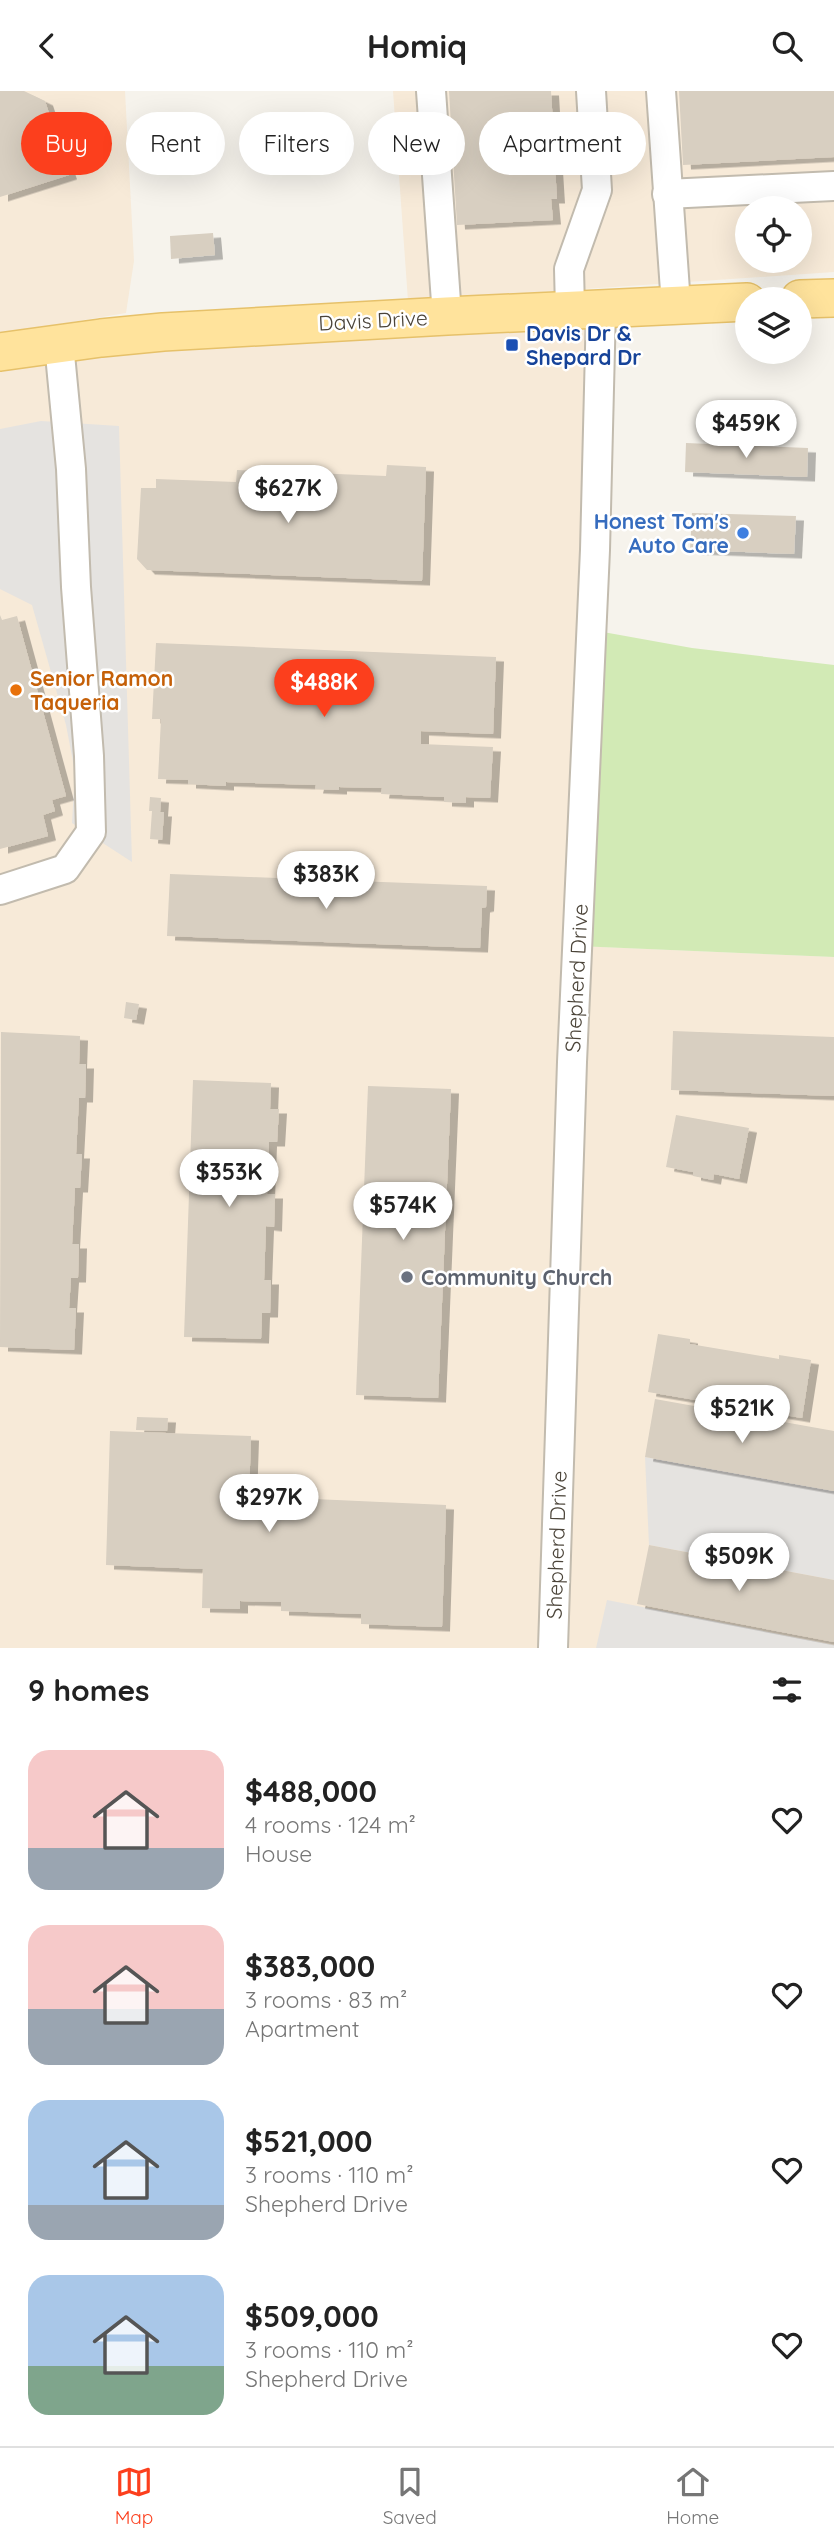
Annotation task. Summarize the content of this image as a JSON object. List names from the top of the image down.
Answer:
{
  "streets": {
    "main road": ["Davis Drive"],
    "street": ["Shepherd Drive"]
  },
  "crossings": [
    ["Davis Drive", "Shepherd Drive"]
  ],
  "places": {
    "transit": ["Davis Dr & Shepard Dr"],
    "other": ["Honest Tom's Auto Care", "Senior Ramon Taqueria", "Community Church"]
  },
  "page": {
    "header": "Homiq",
    "chip": [
      "Buy",
      "Rent",
      "Filters",
      "New",
      "Apartment"
    ],
    "price": [
      "$459K",
      "$627K",
      "$488K",
      "$383K",
      "$353K",
      "$574K",
      "$521K",
      "$297K",
      "$509K"
    ],
    "heading": "9 homes",
    "list": [
      {
        "name": "$488,000",
        "note": "4 rooms · 124 m² · House"
      },
      {
        "name": "$383,000",
        "note": "3 rooms · 83 m² · Apartment"
      },
      {
        "name": "$521,000",
        "note": "3 rooms · 110 m² · Shepherd Drive"
      },
      {
        "name": "$509,000",
        "note": "3 rooms · 110 m² · Shepherd Drive"
      }
    ],
    "tabs": ["Map", "Saved", "Home"]
  }
}
